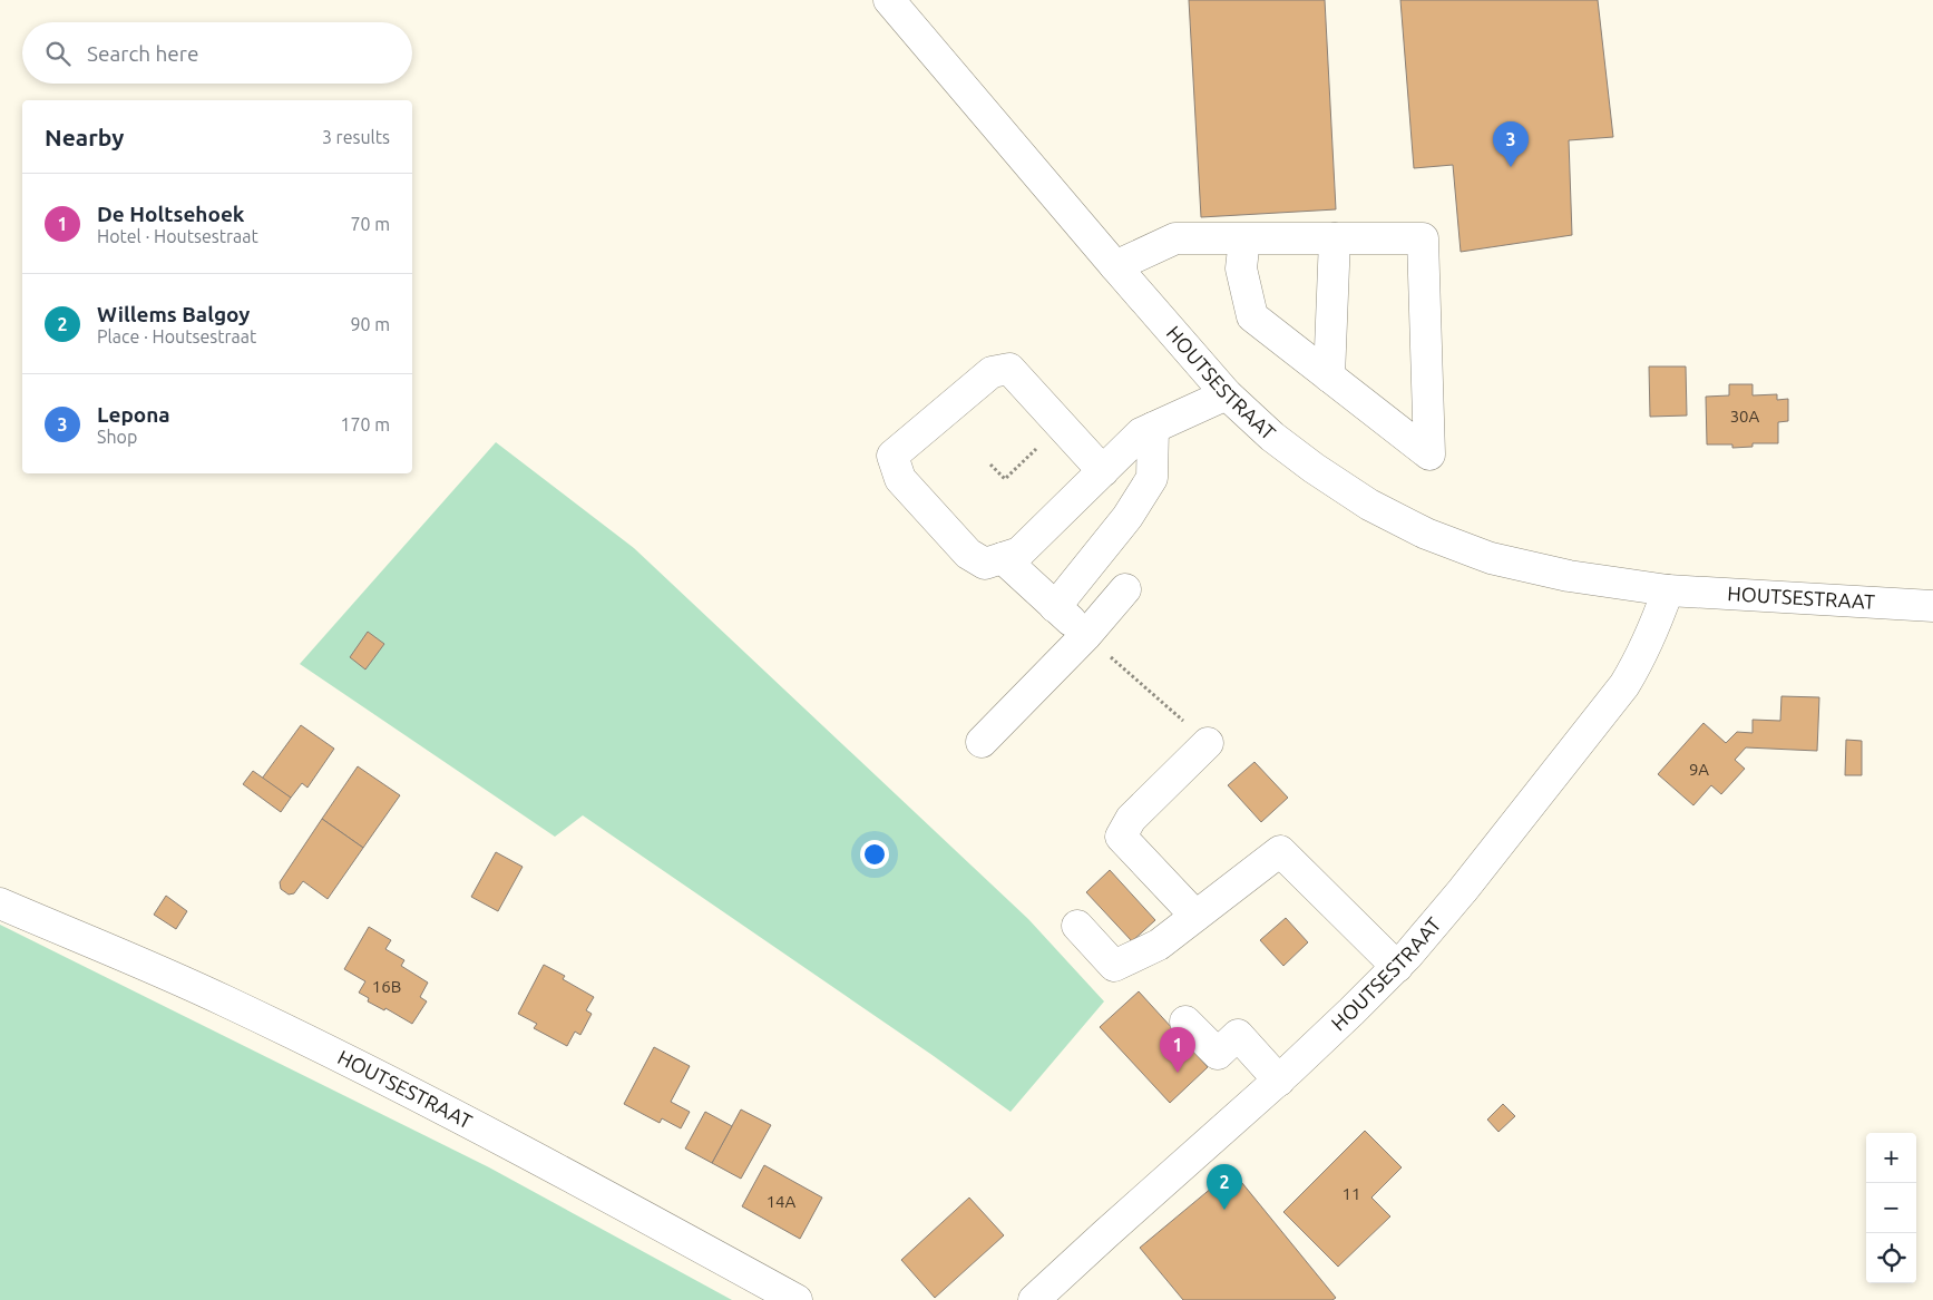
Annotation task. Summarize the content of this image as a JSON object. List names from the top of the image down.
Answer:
{
  "streets": {
    "street": ["HOUTSESTRAAT"]
  },
  "house_numbers": [
    "30A",
    "9A",
    "16B",
    "11",
    "14A"
  ],
  "page": {
    "search": "Search here",
    "heading": ["Nearby", "3 results"],
    "pins": ["3", "1", "2"],
    "list": [
      {
        "mark": "1",
        "name": "De Holtsehoek",
        "note": "Hotel · Houtsestraat",
        "value": "70 m"
      },
      {
        "mark": "2",
        "name": "Willems Balgoy",
        "note": "Place · Houtsestraat",
        "value": "90 m"
      },
      {
        "mark": "3",
        "name": "Lepona",
        "note": "Shop",
        "value": "170 m"
      }
    ],
    "map_buttons": ["+", "−"]
  }
}
